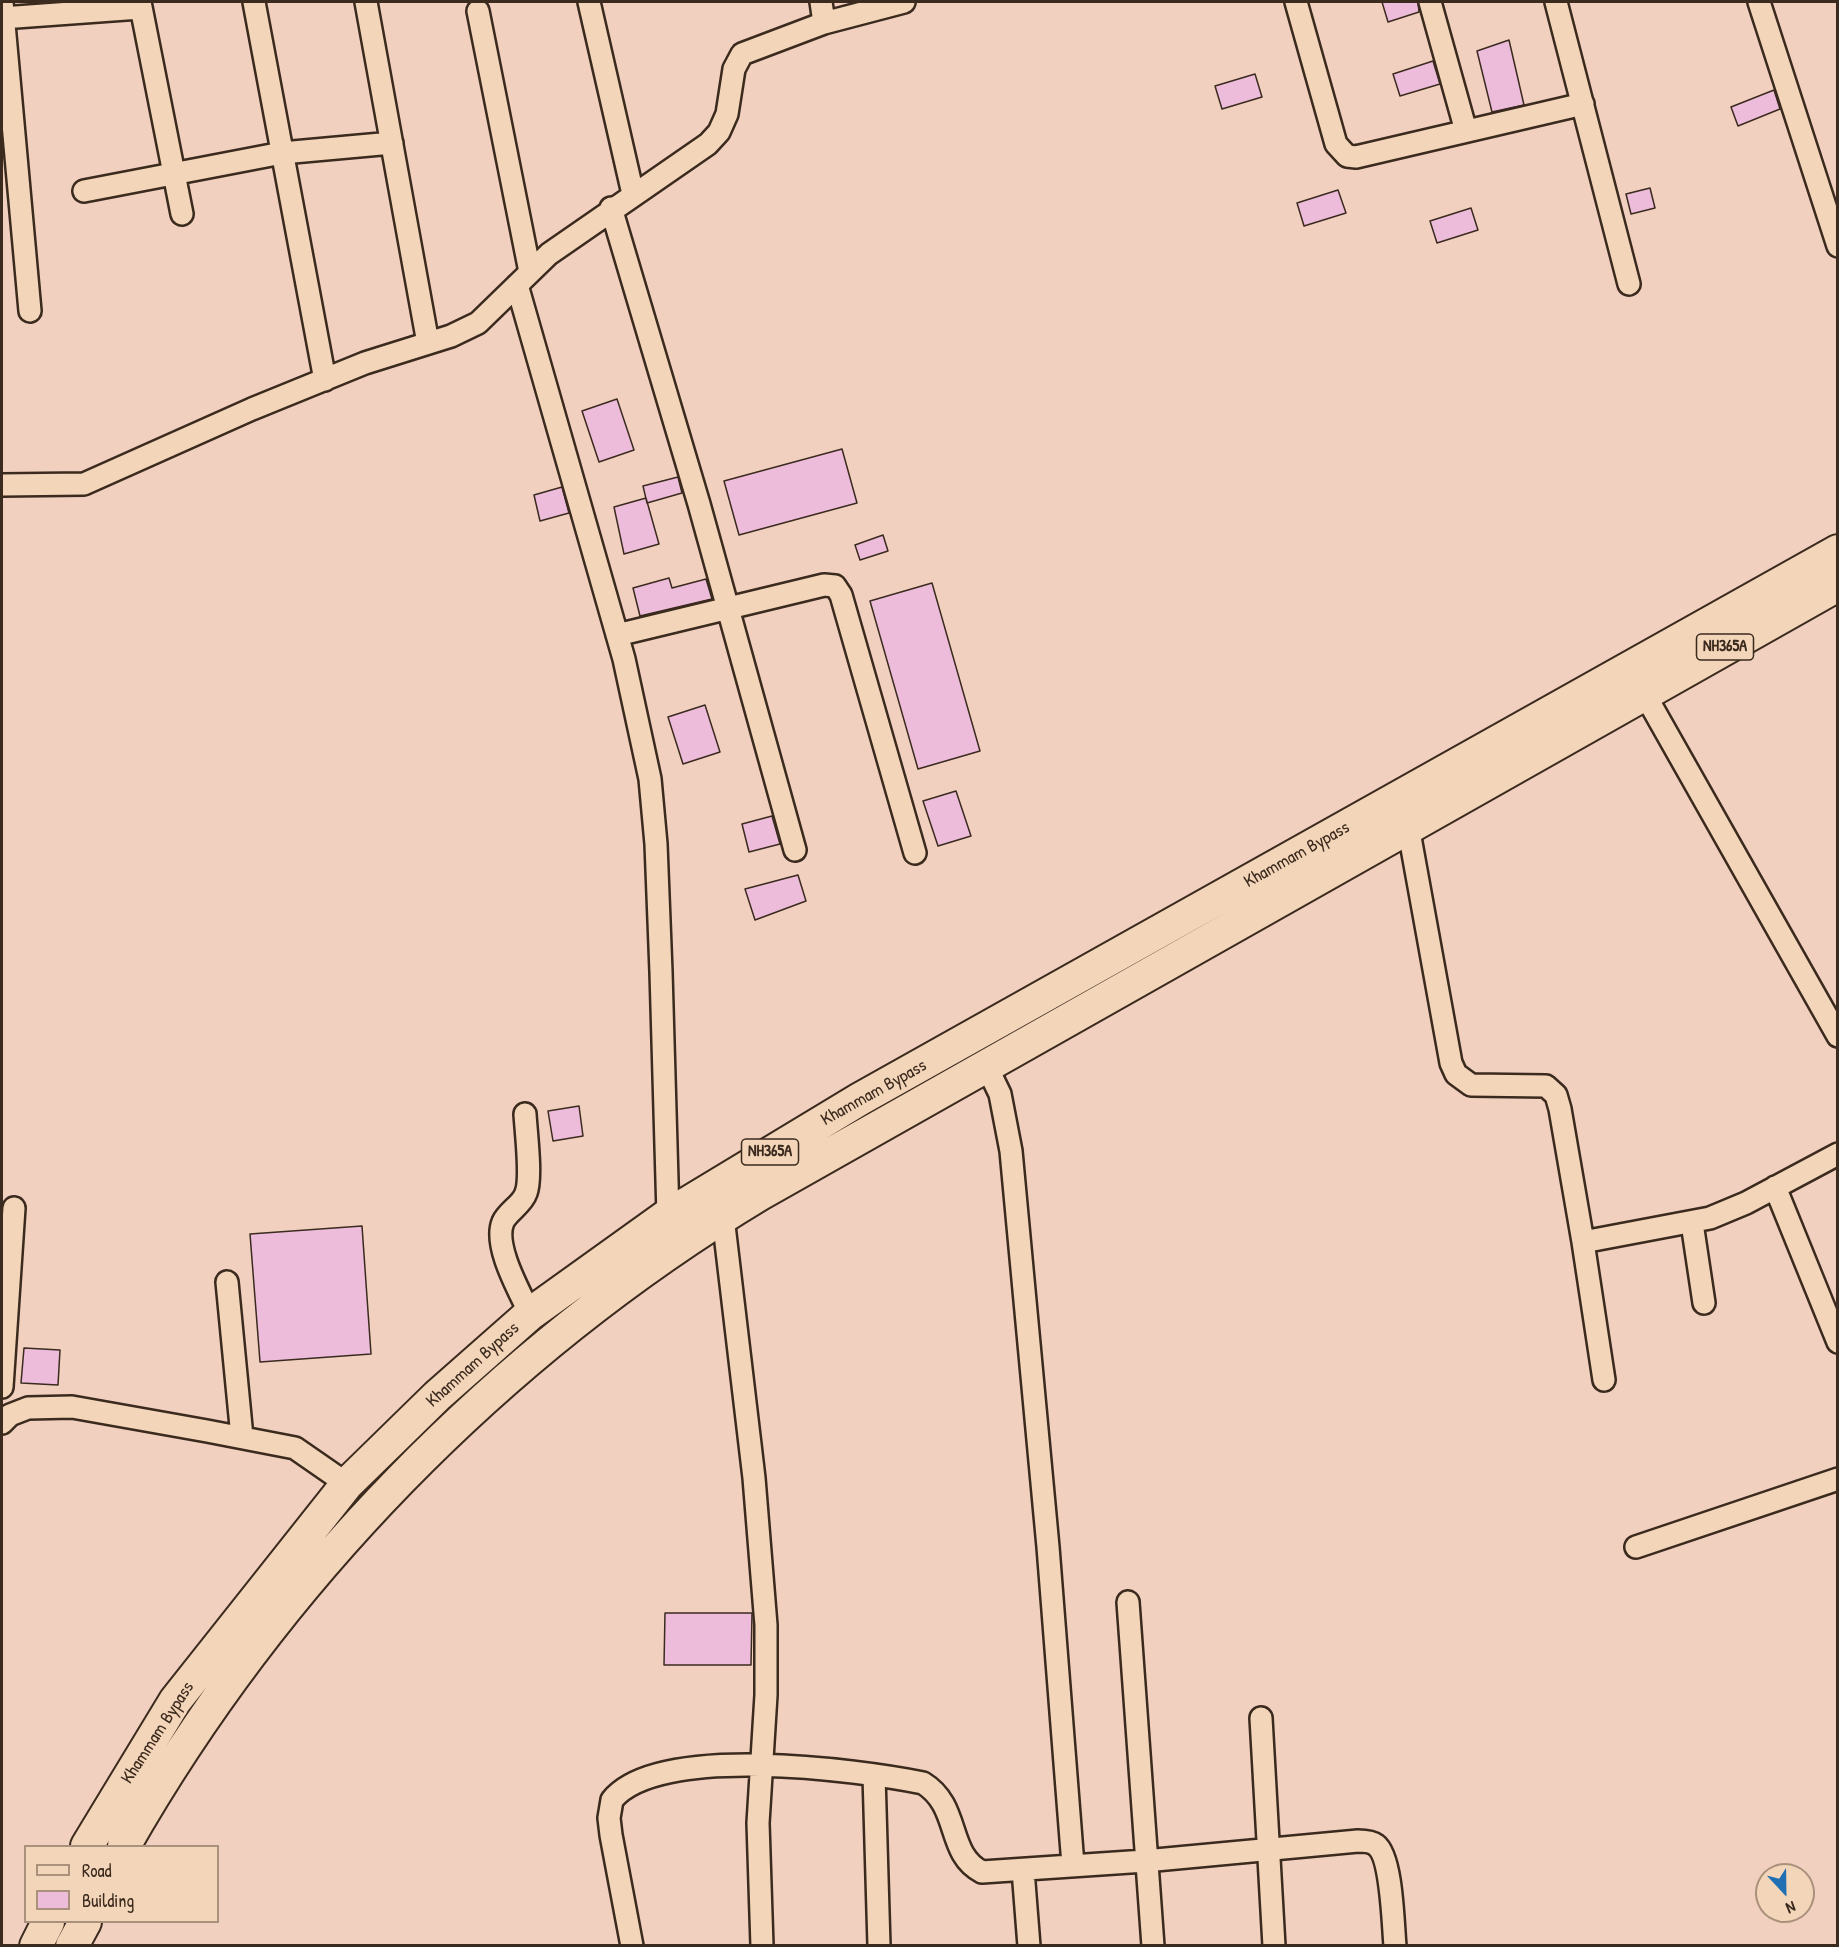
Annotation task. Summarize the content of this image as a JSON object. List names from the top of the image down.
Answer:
{
  "streets": {
    "highway": ["NH365A", "Khammam Bypass"]
  },
  "legend": ["Road", "Building"],
  "north": "bottom"
}
